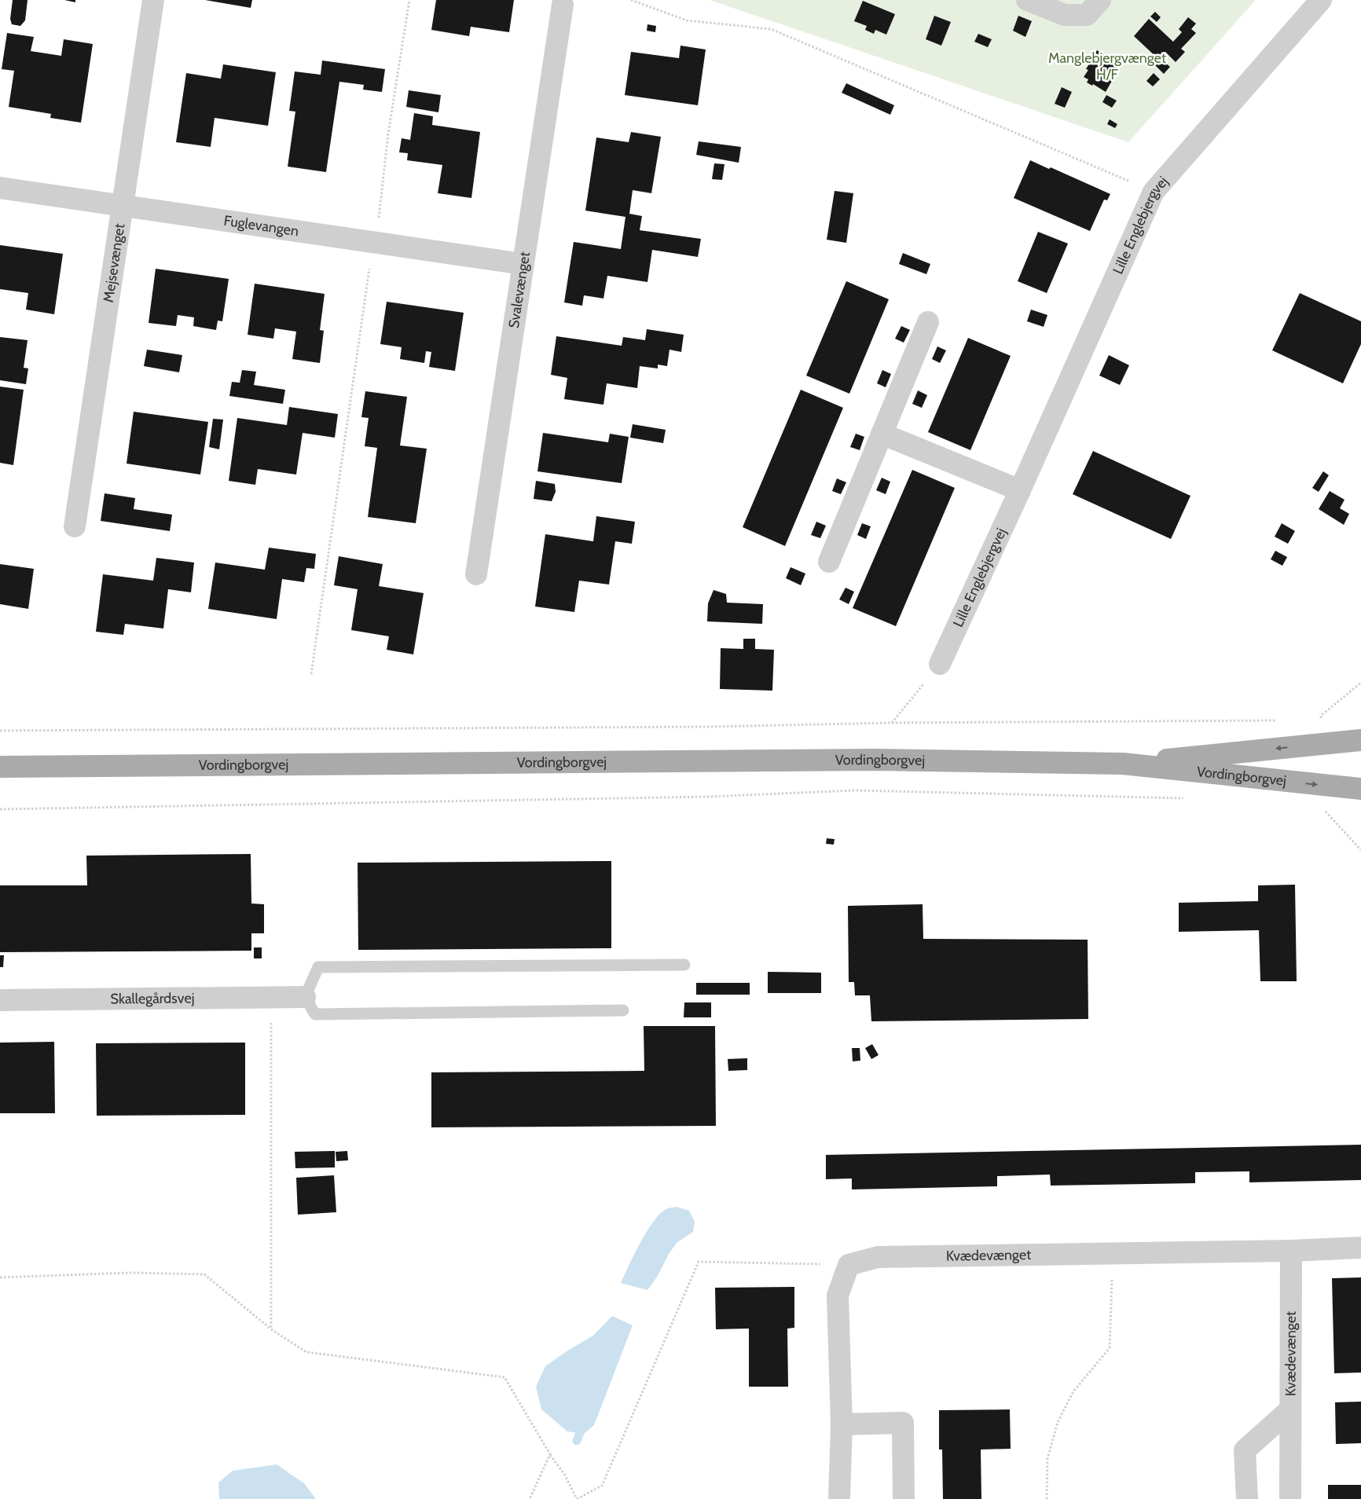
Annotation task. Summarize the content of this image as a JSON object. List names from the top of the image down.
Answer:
{
  "streets": {
    "main road": ["Vordingborgvej"],
    "street": [
      "Fuglevangen",
      "Lille Englebjergvej",
      "Mejsevænget",
      "Svalevænget",
      "Skallegårdsvej",
      "Kvædevænget"
    ]
  },
  "crossings": [
    ["Fuglevangen", "Mejsevænget"],
    ["Fuglevangen", "Svalevænget"]
  ],
  "parks": ["Manglebjergvænget H/F"]
}
